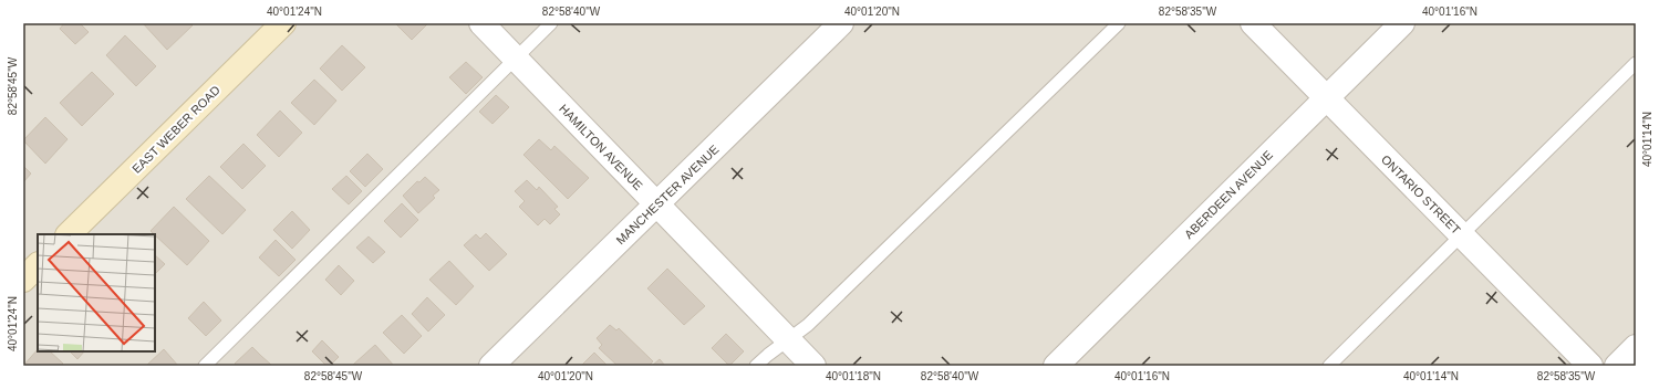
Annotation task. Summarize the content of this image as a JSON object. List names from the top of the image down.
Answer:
{
  "streets": {
    "street": [
      "EAST WEBER ROAD",
      "HAMILTON AVENUE",
      "MANCHESTER AVENUE",
      "ABERDEEN AVENUE",
      "ONTARIO STREET"
    ]
  },
  "crossings": [
    ["HAMILTON AVENUE", "MANCHESTER AVENUE"],
    ["ABERDEEN AVENUE", "ONTARIO STREET"]
  ],
  "coordinates": [
    "40°01'24\"N",
    "82°58'40\"W",
    "40°01'20\"N",
    "82°58'35\"W",
    "40°01'16\"N",
    "82°58'45\"W",
    "40°01'14\"N",
    "40°01'18\"N"
  ]
}
